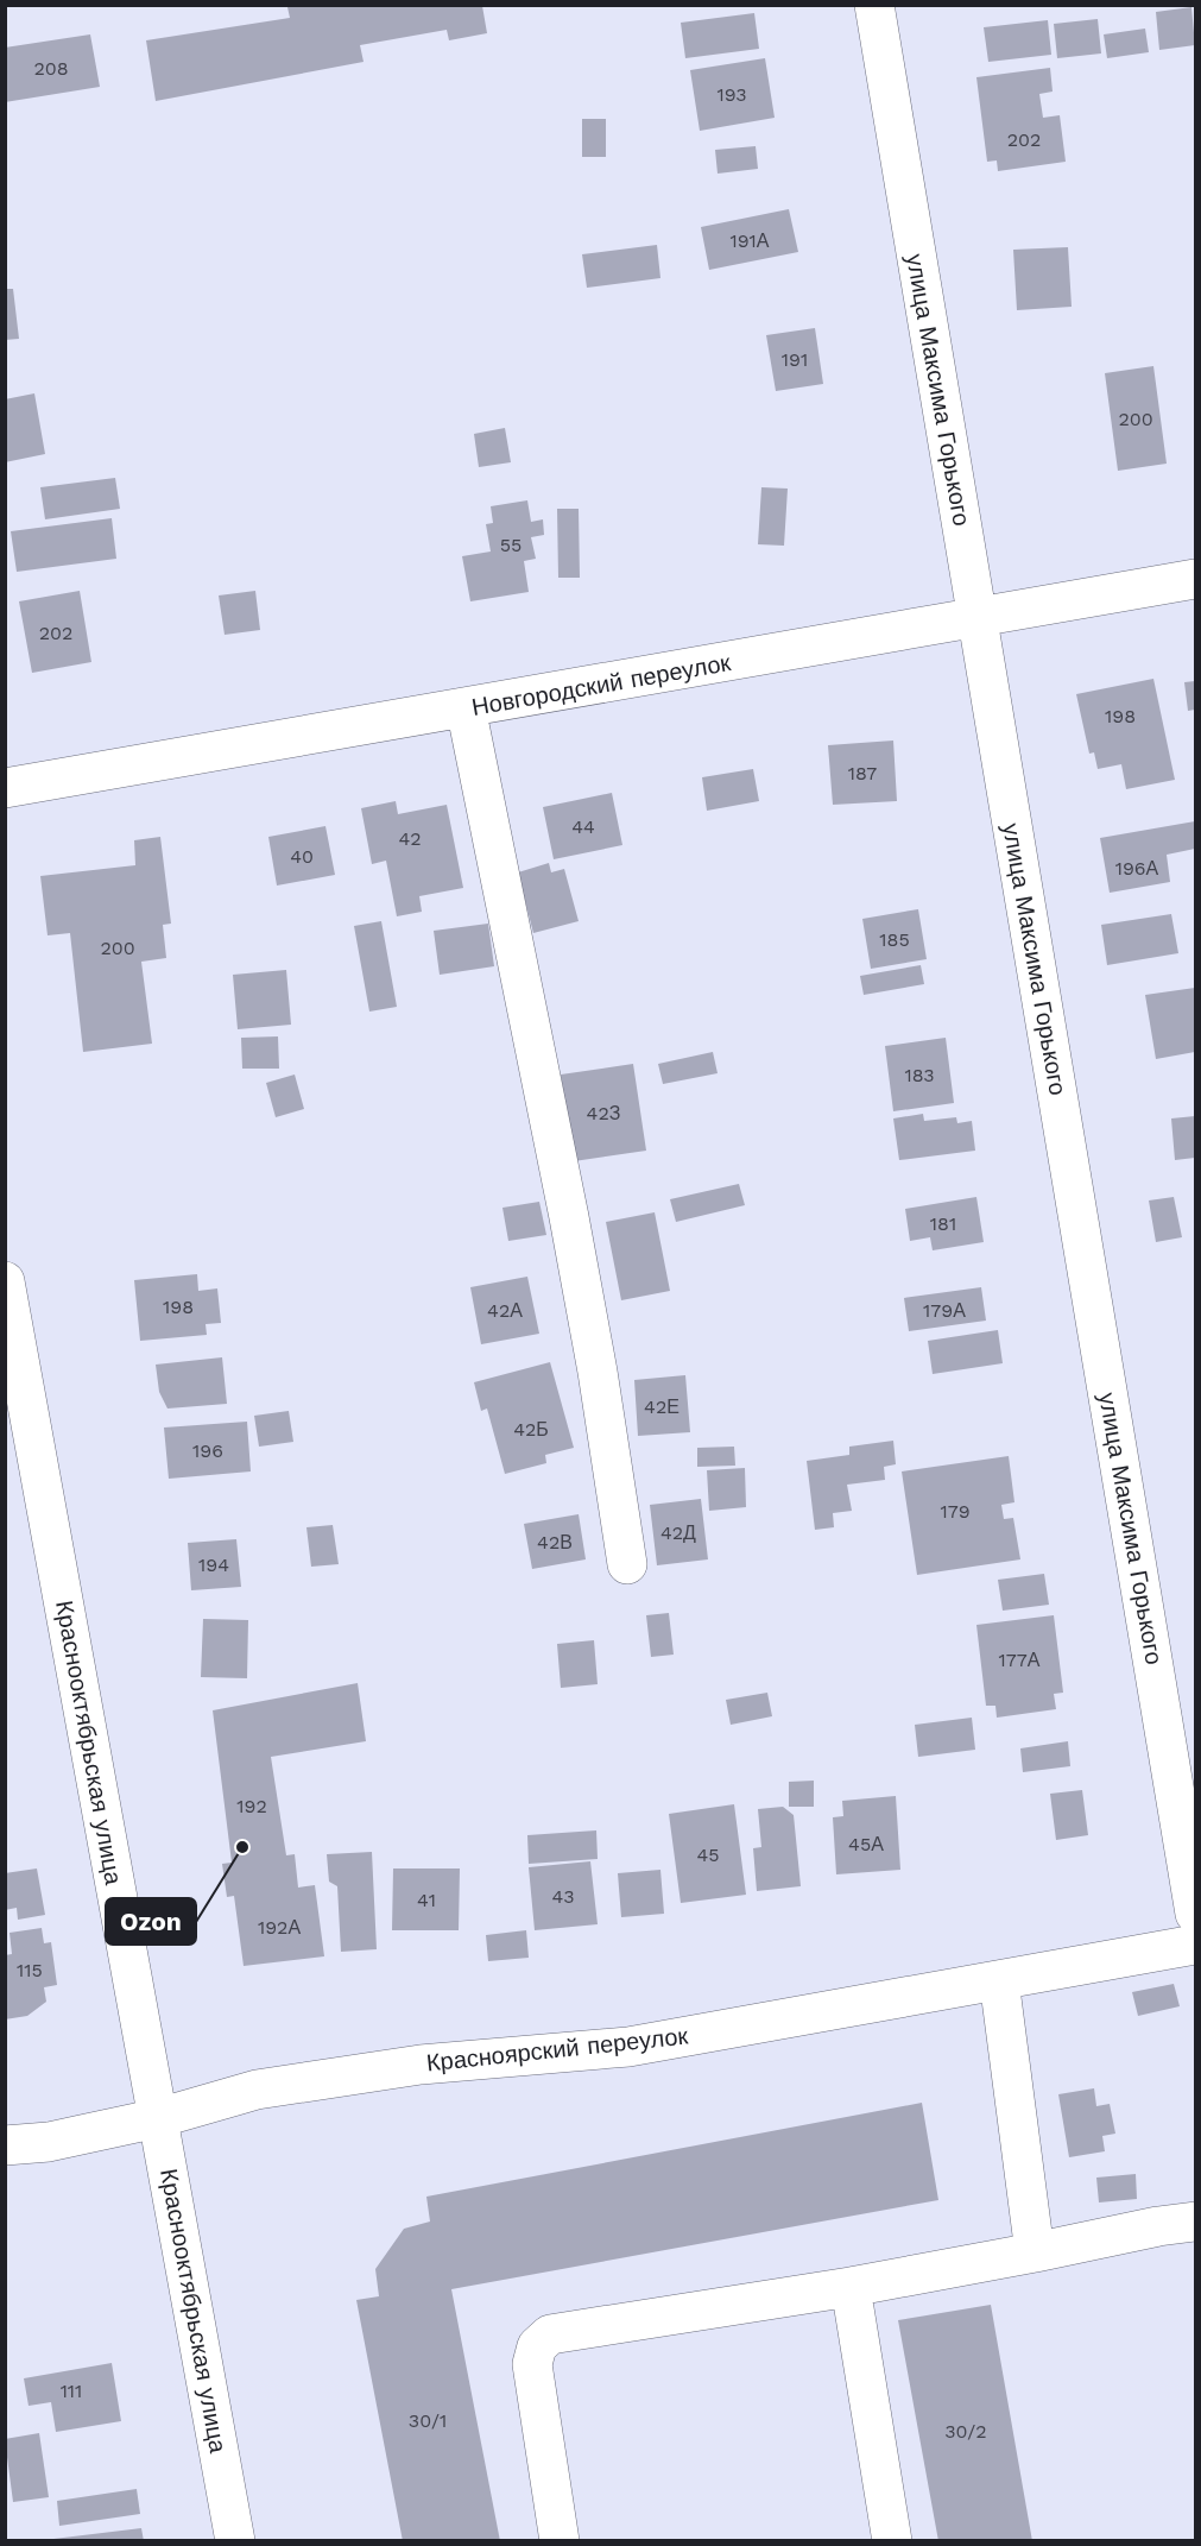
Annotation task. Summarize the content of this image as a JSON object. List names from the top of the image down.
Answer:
{
  "streets": {
    "street": [
      "улица Максима Горького",
      "Новгородский переулок",
      "Краснооктябрьская улица",
      "Красноярский переулок"
    ]
  },
  "crossings": [
    ["улица Максима Горького", "Новгородский переулок"],
    ["Краснооктябрьская улица", "Красноярский переулок"]
  ],
  "places": ["Ozon"],
  "house_numbers": [
    "208",
    "193",
    "202",
    "191А",
    "191",
    "200",
    "55",
    "202",
    "198",
    "187",
    "44",
    "42",
    "40",
    "196А",
    "185",
    "200",
    "183",
    "42З",
    "181",
    "198",
    "42А",
    "179А",
    "42Е",
    "42Б",
    "196",
    "179",
    "42Д",
    "42В",
    "194",
    "177А",
    "192",
    "45А",
    "45",
    "43",
    "41",
    "192А",
    "115",
    "111",
    "30/1",
    "30/2"
  ]
}
